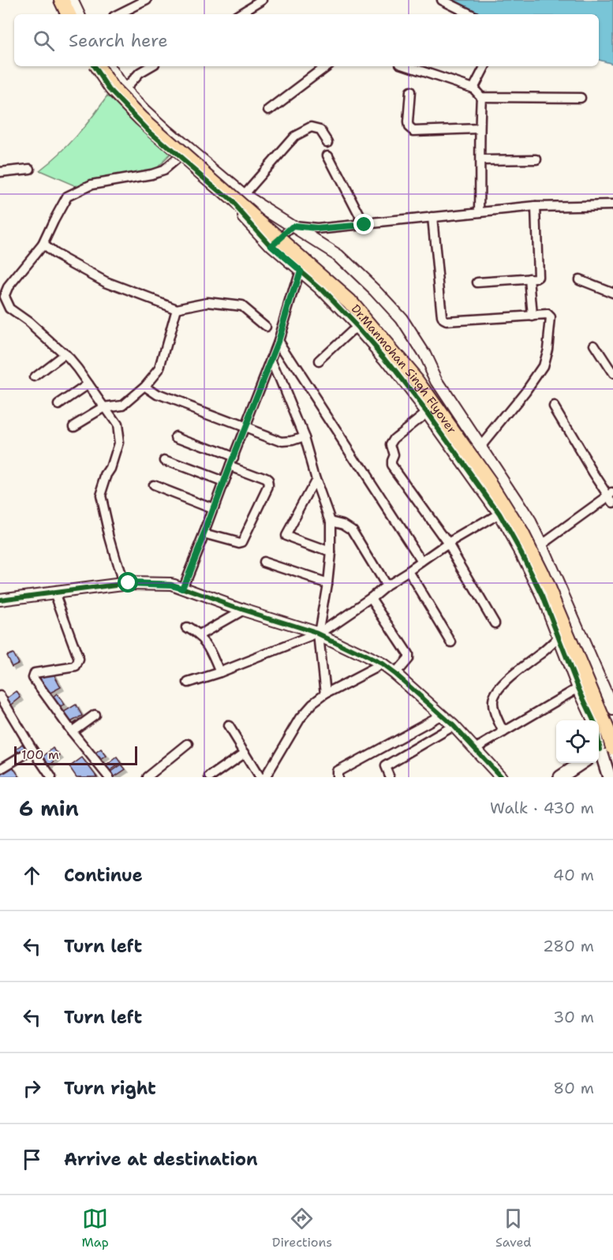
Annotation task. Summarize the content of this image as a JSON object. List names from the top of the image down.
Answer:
{
  "streets": {
    "highway": ["Dr.Manmohan Singh Flyover"]
  },
  "scale_bar": "100 m",
  "page": {
    "search": "Search here",
    "scale": "100 m",
    "heading": ["6 min", "Walk · 430 m"],
    "list": [
      ["Continue", "40 m"],
      ["Turn left", "280 m"],
      ["Turn left", "30 m"],
      ["Turn right", "80 m"],
      "Arrive at destination"
    ],
    "nav": ["Map", "Directions", "Saved"]
  }
}
